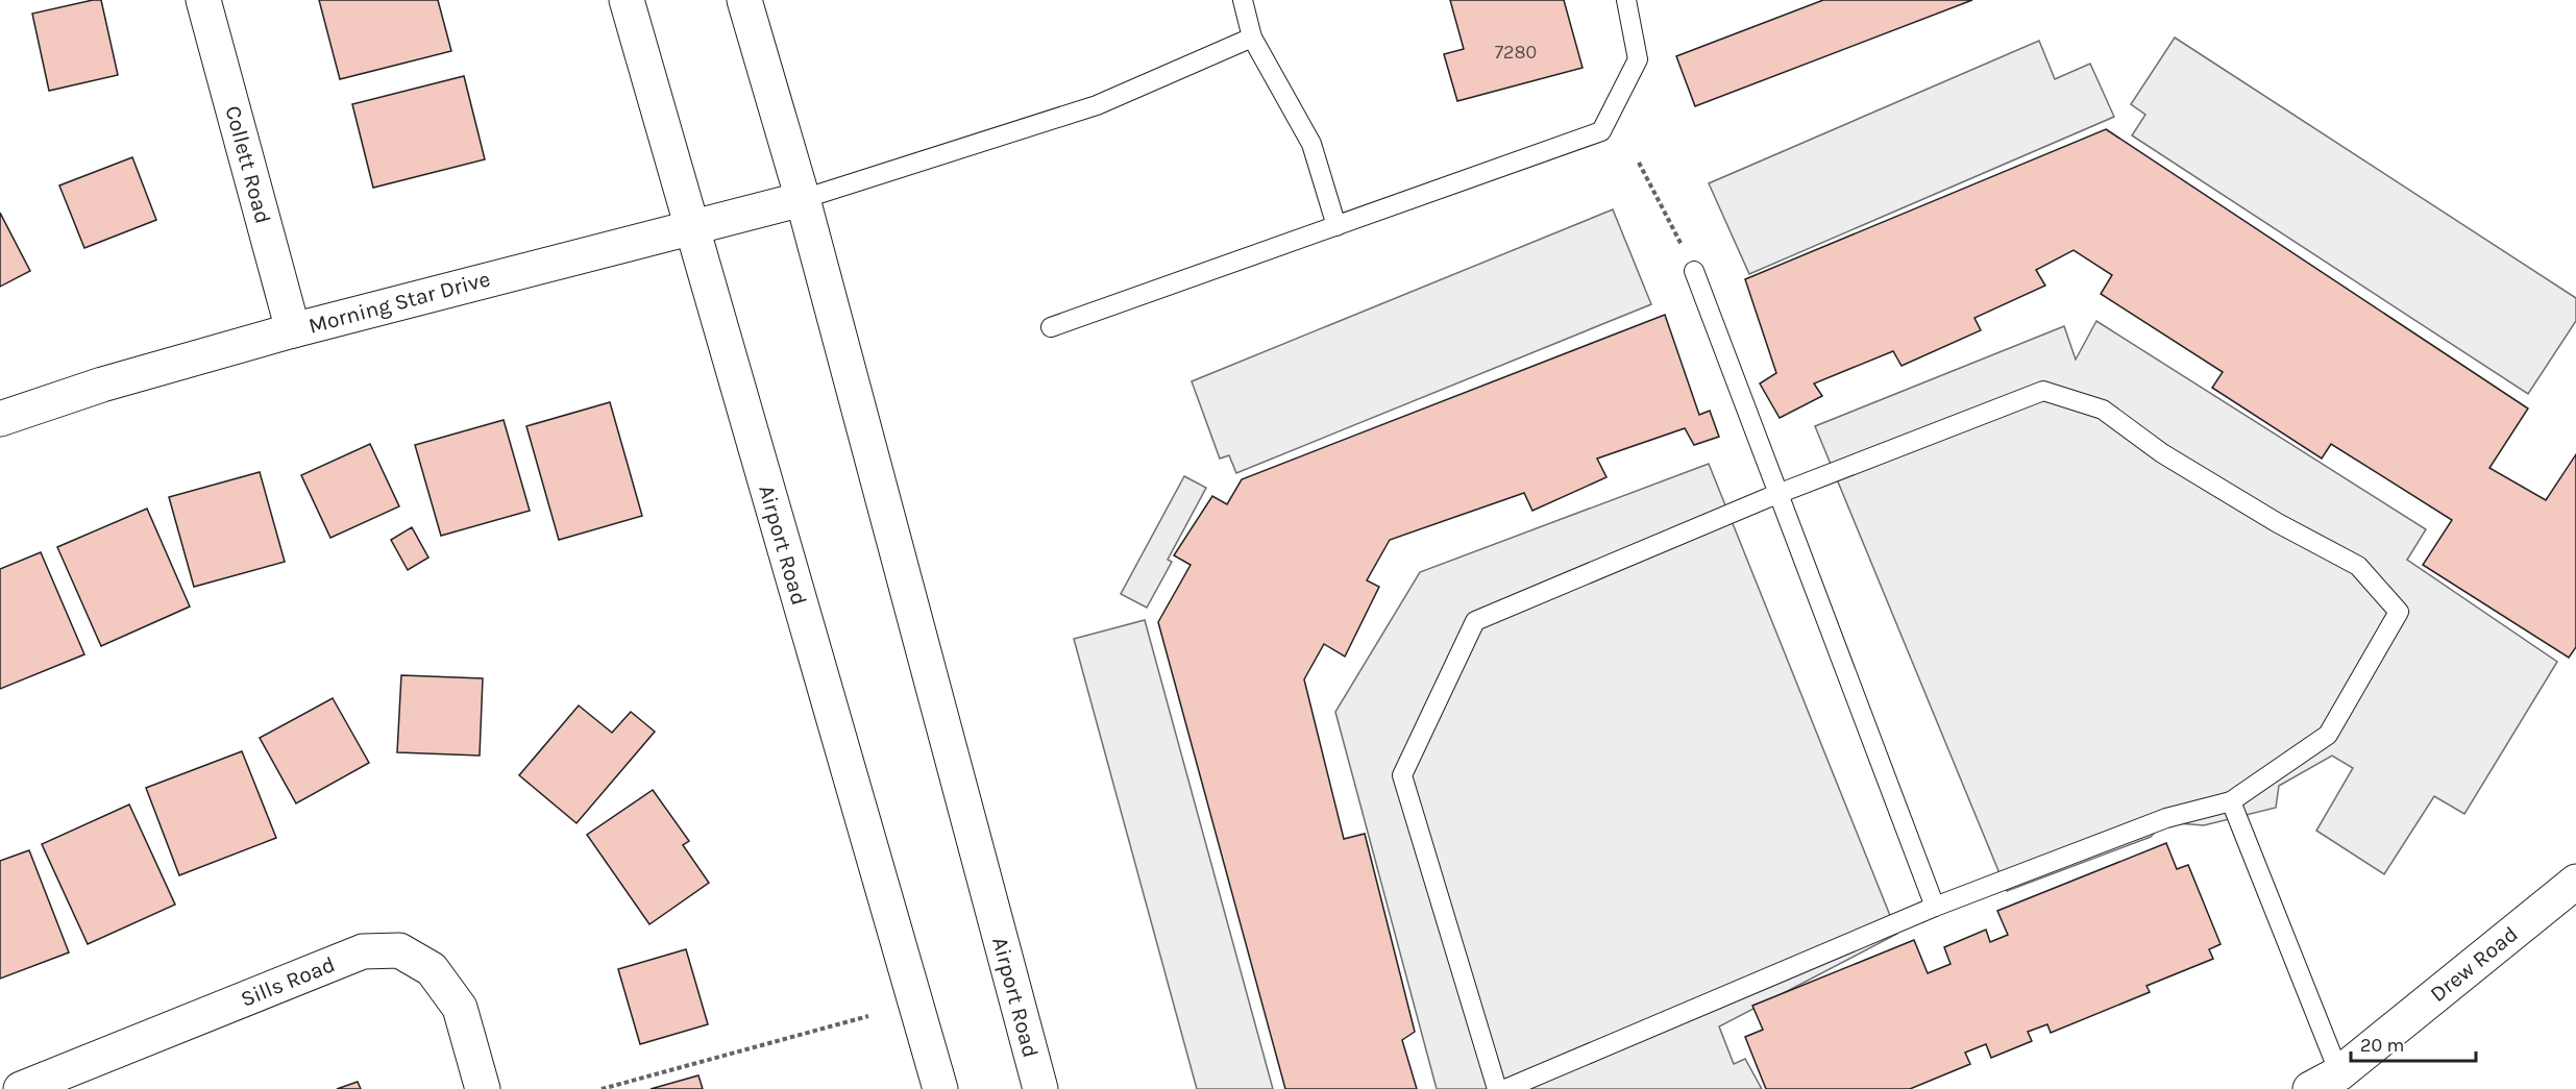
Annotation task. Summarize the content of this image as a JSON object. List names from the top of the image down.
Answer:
{
  "streets": {
    "main road": [
      "Collett Road",
      "Morning Star Drive",
      "Airport Road",
      "Drew Road",
      "Sills Road"
    ]
  },
  "crossings": [
    ["Collett Road", "Morning Star Drive"],
    ["Morning Star Drive", "Airport Road"]
  ],
  "house_numbers": ["7280"],
  "scale_bar": "20 m"
}
